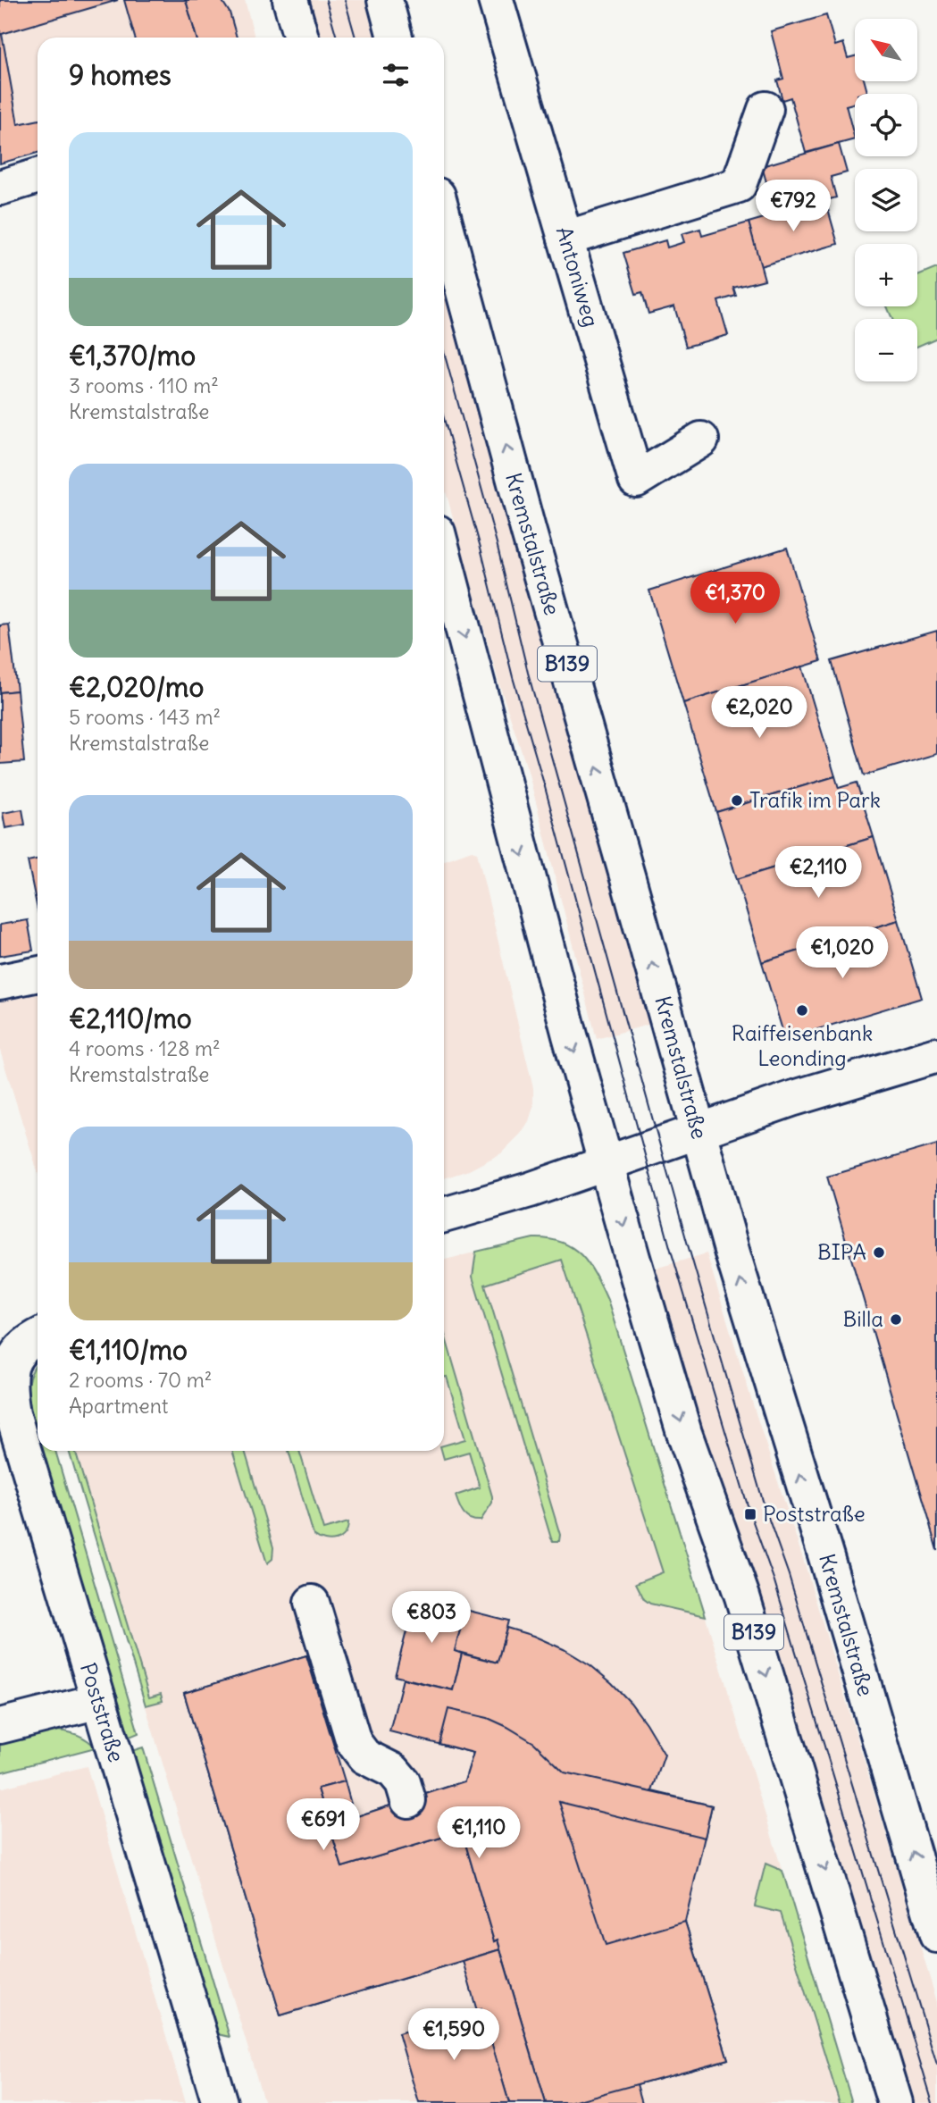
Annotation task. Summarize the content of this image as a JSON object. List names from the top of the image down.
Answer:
{
  "streets": {
    "main road": [
      "Antoniweg",
      "Kremstalstraße",
      "B139",
      "Poststraße"
    ]
  },
  "places": {
    "other": [
      "Trafik im Park",
      "Raiffeisenbank Leonding",
      "BIPA",
      "Billa"
    ],
    "transit": ["Poststraße"]
  },
  "north": "top left",
  "page": {
    "map_buttons": ["+", "−"],
    "heading": "9 homes",
    "list": [
      {
        "name": "€1,370/mo",
        "note": "3 rooms · 110 m² · Kremstalstraße"
      },
      {
        "name": "€2,020/mo",
        "note": "5 rooms · 143 m² · Kremstalstraße"
      },
      {
        "name": "€2,110/mo",
        "note": "4 rooms · 128 m² · Kremstalstraße"
      },
      {
        "name": "€1,110/mo",
        "note": "2 rooms · 70 m² · Apartment"
      }
    ],
    "price": [
      "€792",
      "€1,370",
      "€2,020",
      "€2,110",
      "€1,020",
      "€803",
      "€691",
      "€1,110",
      "€1,590"
    ]
  }
}
